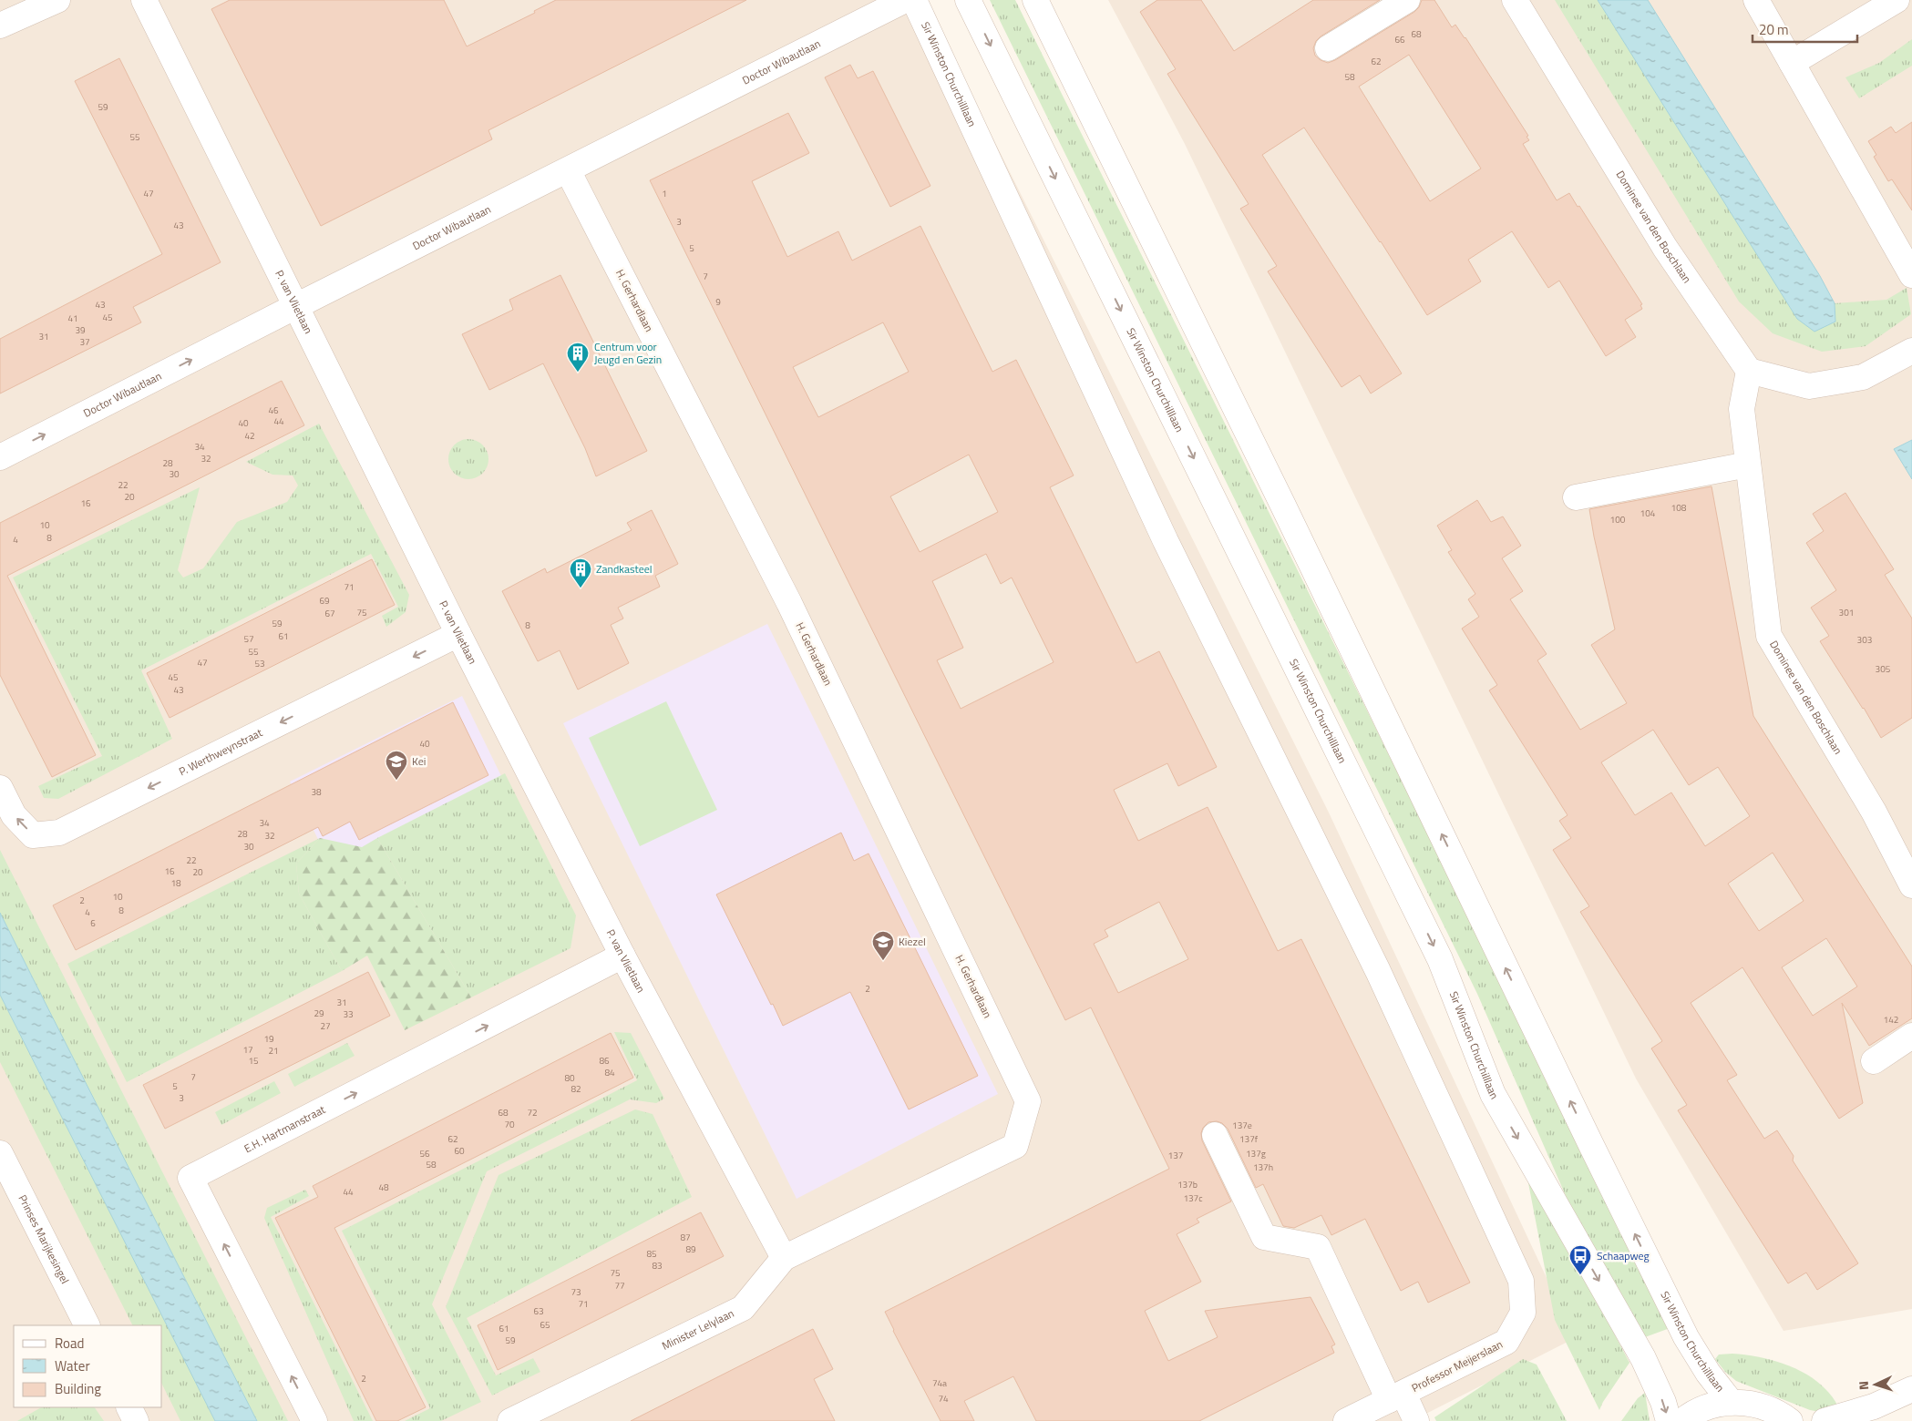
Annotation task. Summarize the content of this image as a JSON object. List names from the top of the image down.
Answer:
{
  "streets": {
    "street": [
      "Doctor Wibautlaan",
      "Sir Winston Churchilllaan",
      "Dominee van den Boschlaan",
      "H. Gerhardlaan",
      "P. van Vlietlaan",
      "P. Werthweynstraat",
      "E.H. Hartmanstraat",
      "Prinses Marijkesingel",
      "Minister Lelylaan",
      "Professor Meijerslaan"
    ]
  },
  "crossings": [
    ["Doctor Wibautlaan", "H. Gerhardlaan"],
    ["Doctor Wibautlaan", "P. van Vlietlaan"],
    ["Sir Winston Churchilllaan", "Professor Meijerslaan"],
    ["H. Gerhardlaan", "Minister Lelylaan"],
    ["P. van Vlietlaan", "P. Werthweynstraat"],
    ["P. van Vlietlaan", "E.H. Hartmanstraat"],
    ["P. van Vlietlaan", "Minister Lelylaan"]
  ],
  "one_way": ["P. Werthweynstraat"],
  "places": {
    "building": ["Centrum voor Jeugd en Gezin", "Zandkasteel"],
    "school or university": ["Kei", "Kiezel"],
    "bus stop": ["Schaapweg"]
  },
  "house_numbers": [
    "68",
    "66",
    "62",
    "58",
    "59",
    "55",
    "47",
    "1",
    "3",
    "43",
    "5",
    "7",
    "9",
    "43",
    "45",
    "41",
    "39",
    "31",
    "37",
    "46",
    "44",
    "40",
    "42",
    "34",
    "32",
    "28",
    "30",
    "22",
    "20",
    "16",
    "108",
    "104",
    "100",
    "10",
    "8",
    "4",
    "71",
    "69",
    "75",
    "301",
    "67",
    "59",
    "8",
    "61",
    "57",
    "303",
    "55",
    "47",
    "53",
    "305",
    "45",
    "43",
    "40",
    "38",
    "34",
    "28",
    "32",
    "30",
    "22",
    "16",
    "20",
    "18",
    "10",
    "2",
    "8",
    "4",
    "6",
    "2",
    "31",
    "29",
    "33",
    "142",
    "27",
    "19",
    "17",
    "21",
    "15",
    "86",
    "84",
    "7",
    "80",
    "5",
    "82",
    "3",
    "68",
    "72",
    "70",
    "137e",
    "62",
    "137f",
    "60",
    "56",
    "137g",
    "137",
    "58",
    "137h",
    "137b",
    "48",
    "44",
    "137c",
    "87",
    "89",
    "85",
    "83",
    "75",
    "77",
    "73",
    "71",
    "63",
    "65",
    "61",
    "59",
    "2",
    "74a",
    "74"
  ],
  "legend": ["Road", "Water", "Building"],
  "scale_bar": "20 m",
  "north": "left"
}
